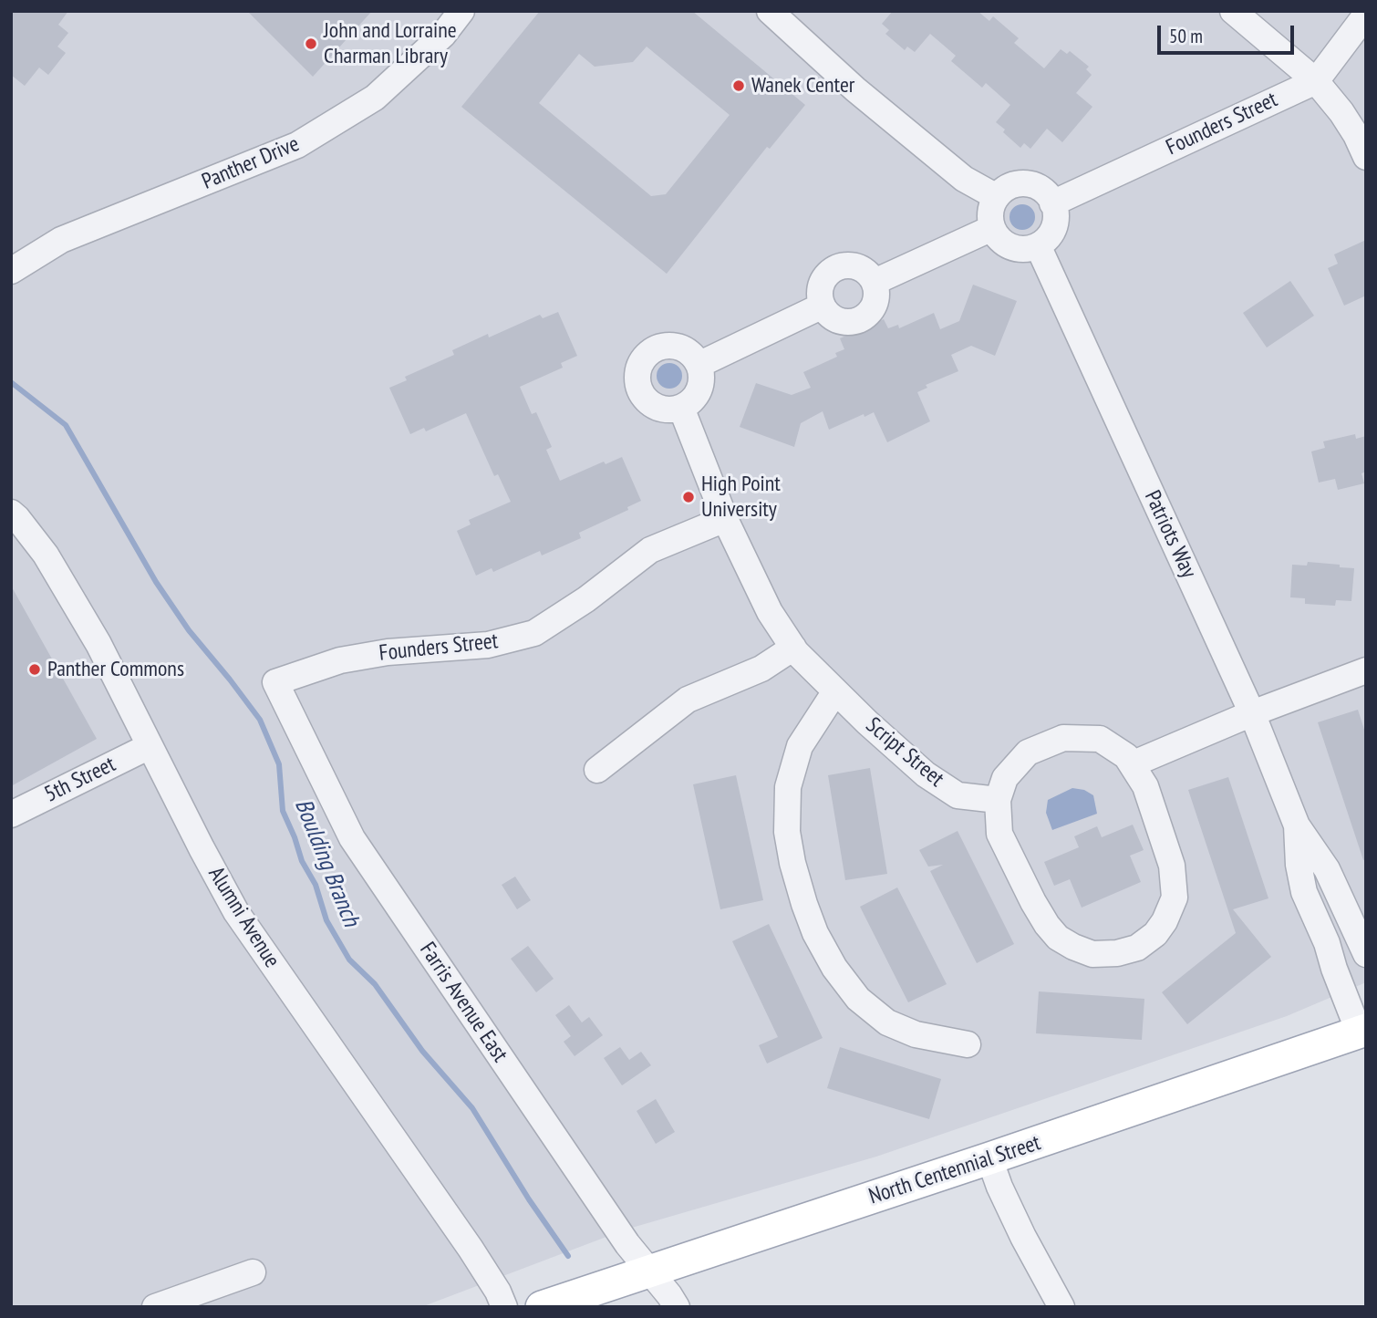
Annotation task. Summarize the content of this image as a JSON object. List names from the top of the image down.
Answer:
{
  "streets": {
    "main road": ["North Centennial Street"],
    "street": [
      "Founders Street",
      "Panther Drive",
      "Patriots Way",
      "Script Street",
      "5th Street",
      "Alumni Avenue",
      "Farris Avenue East"
    ]
  },
  "crossings": [
    ["Founders Street", "Patriots Way"],
    ["Founders Street", "Script Street"],
    ["Founders Street", "Farris Avenue East"],
    ["Patriots Way", "North Centennial Street"],
    ["5th Street", "Alumni Avenue"],
    ["Farris Avenue East", "North Centennial Street"]
  ],
  "water": ["Boulding Branch"],
  "places": [
    "John and Lorraine Charman Library",
    "Wanek Center",
    "High Point University",
    "Panther Commons"
  ],
  "scale_bar": "50 m"
}
